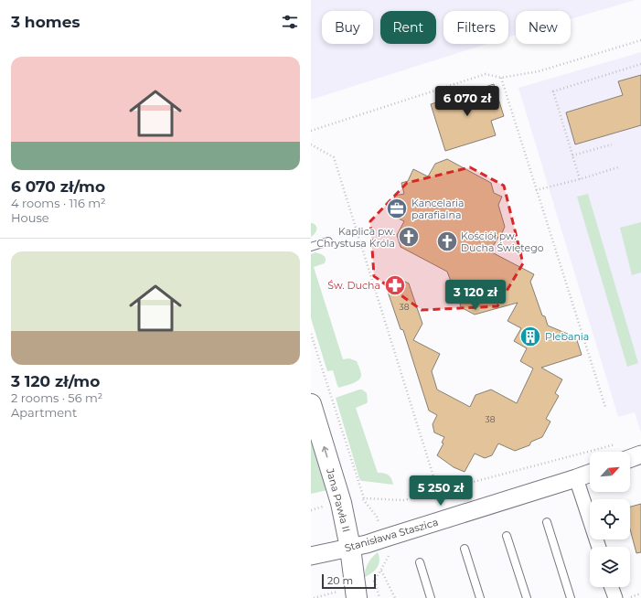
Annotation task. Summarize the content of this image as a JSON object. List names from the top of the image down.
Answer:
{
  "streets": {
    "main road": ["Jana Pawła II"],
    "street": ["Stanisława Staszica"]
  },
  "crossings": [
    ["Jana Pawła II", "Stanisława Staszica"]
  ],
  "one_way": ["Jana Pawła II"],
  "places": {
    "office": ["Kancelaria parafialna"],
    "church": ["Kaplica pw. Chrystusa Króla", "Kościół pw. Ducha Świętego"],
    "pharmacy": ["Św. Ducha"],
    "building": ["Plebania"]
  },
  "house_numbers": ["38", "38"],
  "scale_bar": "20 m",
  "north": "top right",
  "page": {
    "heading": "3 homes",
    "chip": [
      "Buy",
      "Rent",
      "Filters",
      "New"
    ],
    "list": [
      {
        "name": "6 070 zł/mo",
        "note": "4 rooms · 116 m² · House"
      },
      {
        "name": "3 120 zł/mo",
        "note": "2 rooms · 56 m² · Apartment"
      }
    ],
    "price": ["6 070 zł", "3 120 zł", "5 250 zł"],
    "scale": "20 m"
  }
}
